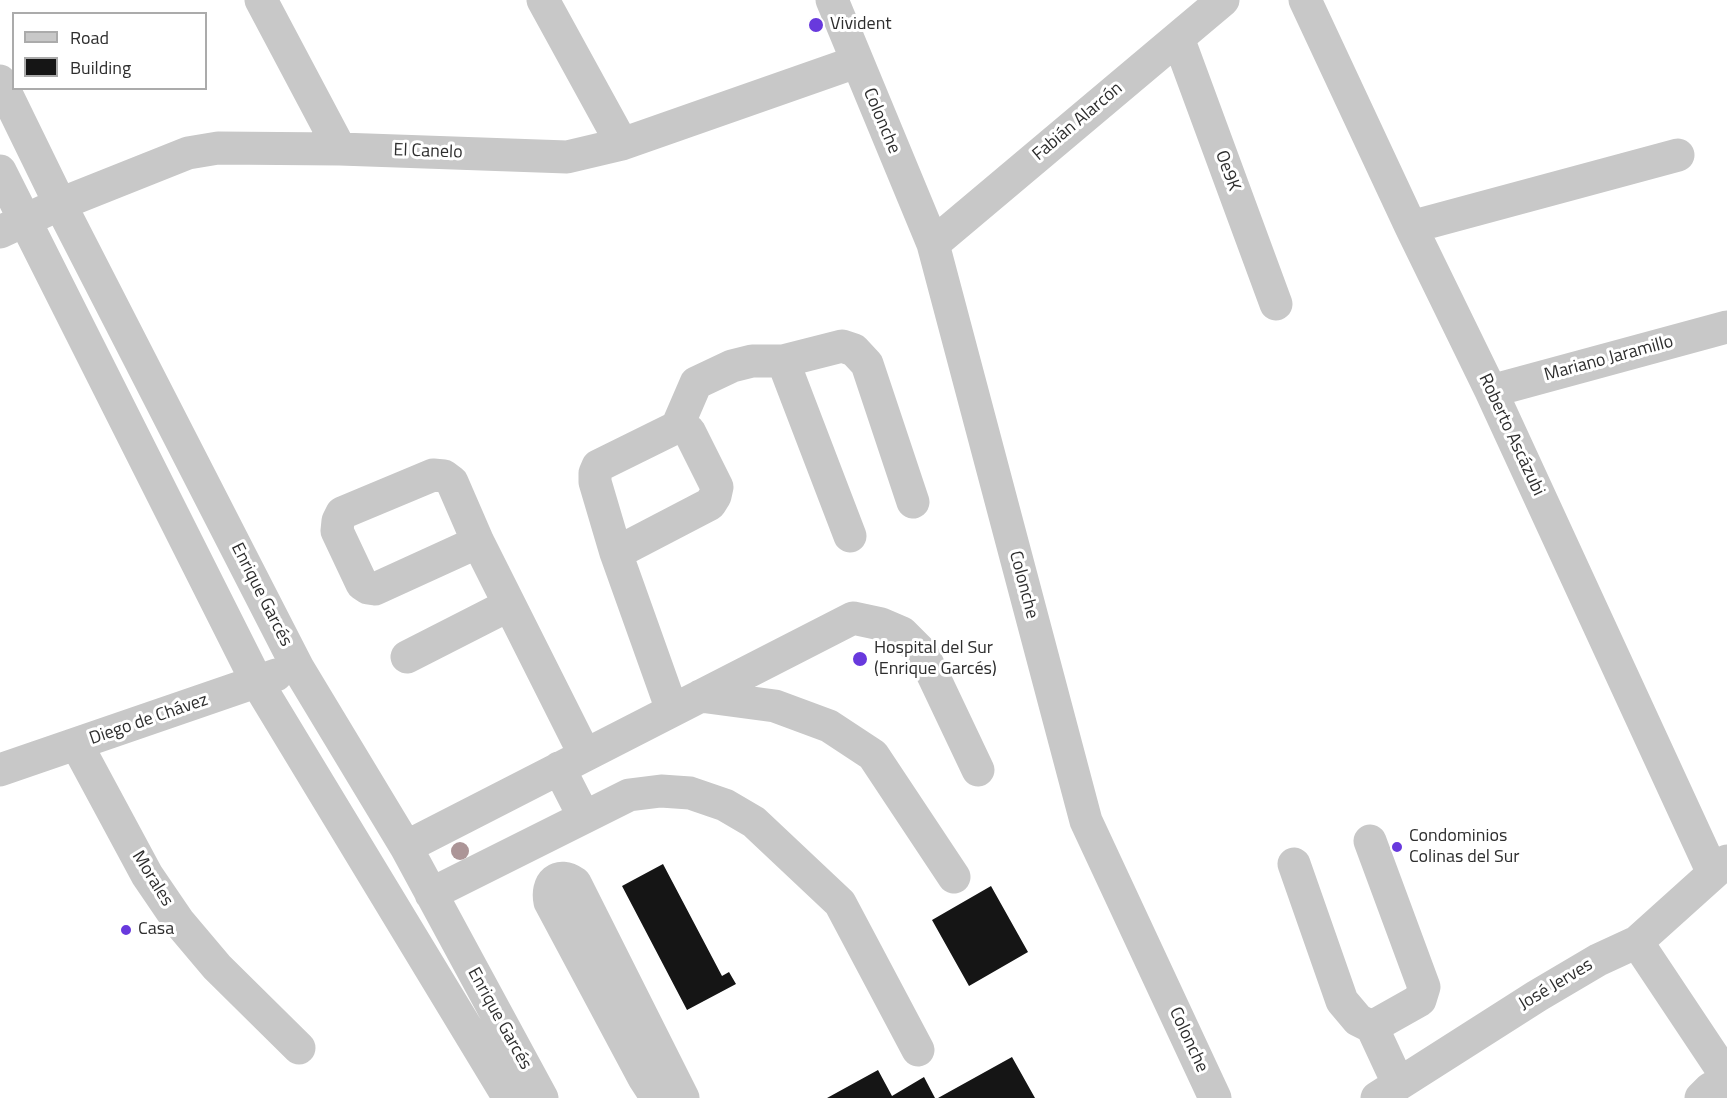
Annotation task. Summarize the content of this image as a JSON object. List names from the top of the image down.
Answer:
{
  "streets": {
    "street": [
      "Colonche",
      "Fabián Alarcón",
      "El Canelo",
      "Oe9K",
      "Mariano Jaramillo",
      "Roberto Ascázubi",
      "Enrique Garcés",
      "Diego de Chávez",
      "Morales",
      "José Jerves"
    ]
  },
  "crossings": [
    ["Colonche", "Fabián Alarcón"],
    ["Colonche", "El Canelo"],
    ["Fabián Alarcón", "Oe9K"],
    ["El Canelo", "Enrique Garcés"],
    ["Mariano Jaramillo", "Roberto Ascázubi"],
    ["Roberto Ascázubi", "José Jerves"],
    ["Enrique Garcés", "Diego de Chávez"],
    ["Diego de Chávez", "Morales"]
  ],
  "places": [
    "Vivident",
    "Hospital del Sur (Enrique Garcés)",
    "Condominios Colinas del Sur",
    "Casa"
  ],
  "legend": ["Road", "Building"]
}
